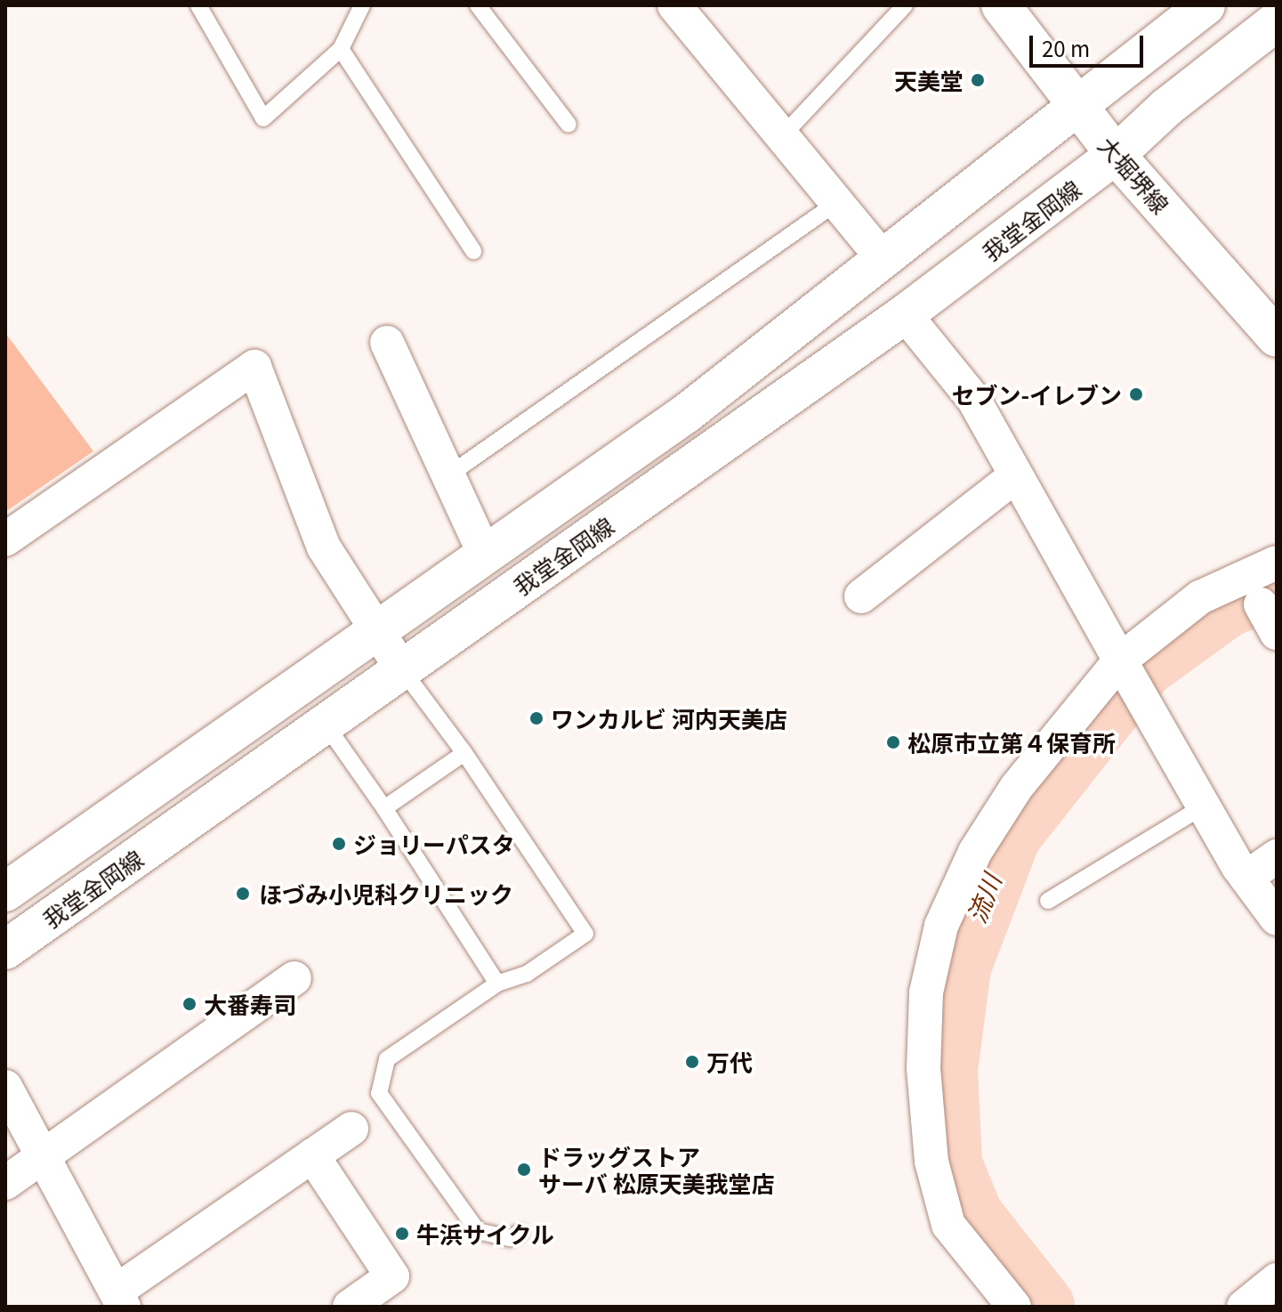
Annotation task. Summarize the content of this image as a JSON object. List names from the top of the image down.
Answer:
{
  "streets": {
    "main road": ["大堀堺線", "我堂金岡線"]
  },
  "crossings": [
    ["大堀堺線", "我堂金岡線"]
  ],
  "water": ["流川"],
  "places": [
    "天美堂",
    "セブン-イレブン",
    "ワンカルビ 河内天美店",
    "松原市立第４保育所",
    "ジョリーパスタ",
    "ほづみ小児科クリニック",
    "大番寿司",
    "万代",
    "ドラッグストア サーバ 松原天美我堂店",
    "牛浜サイクル"
  ],
  "scale_bar": "20 m"
}
